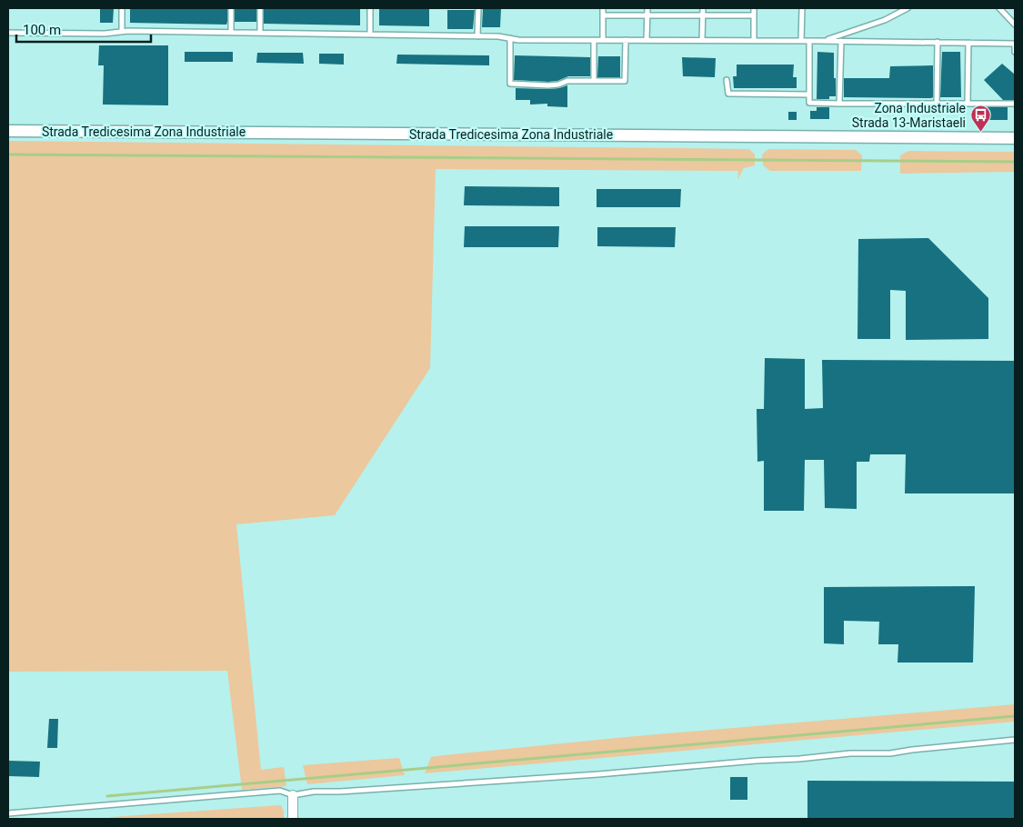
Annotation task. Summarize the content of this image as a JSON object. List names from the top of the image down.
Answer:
{
  "streets": {
    "street": ["Strada Tredicesima Zona Industriale"]
  },
  "places": {
    "bus stop": ["Zona Industriale Strada 13-Maristaeli"]
  },
  "scale_bar": "100 m"
}
